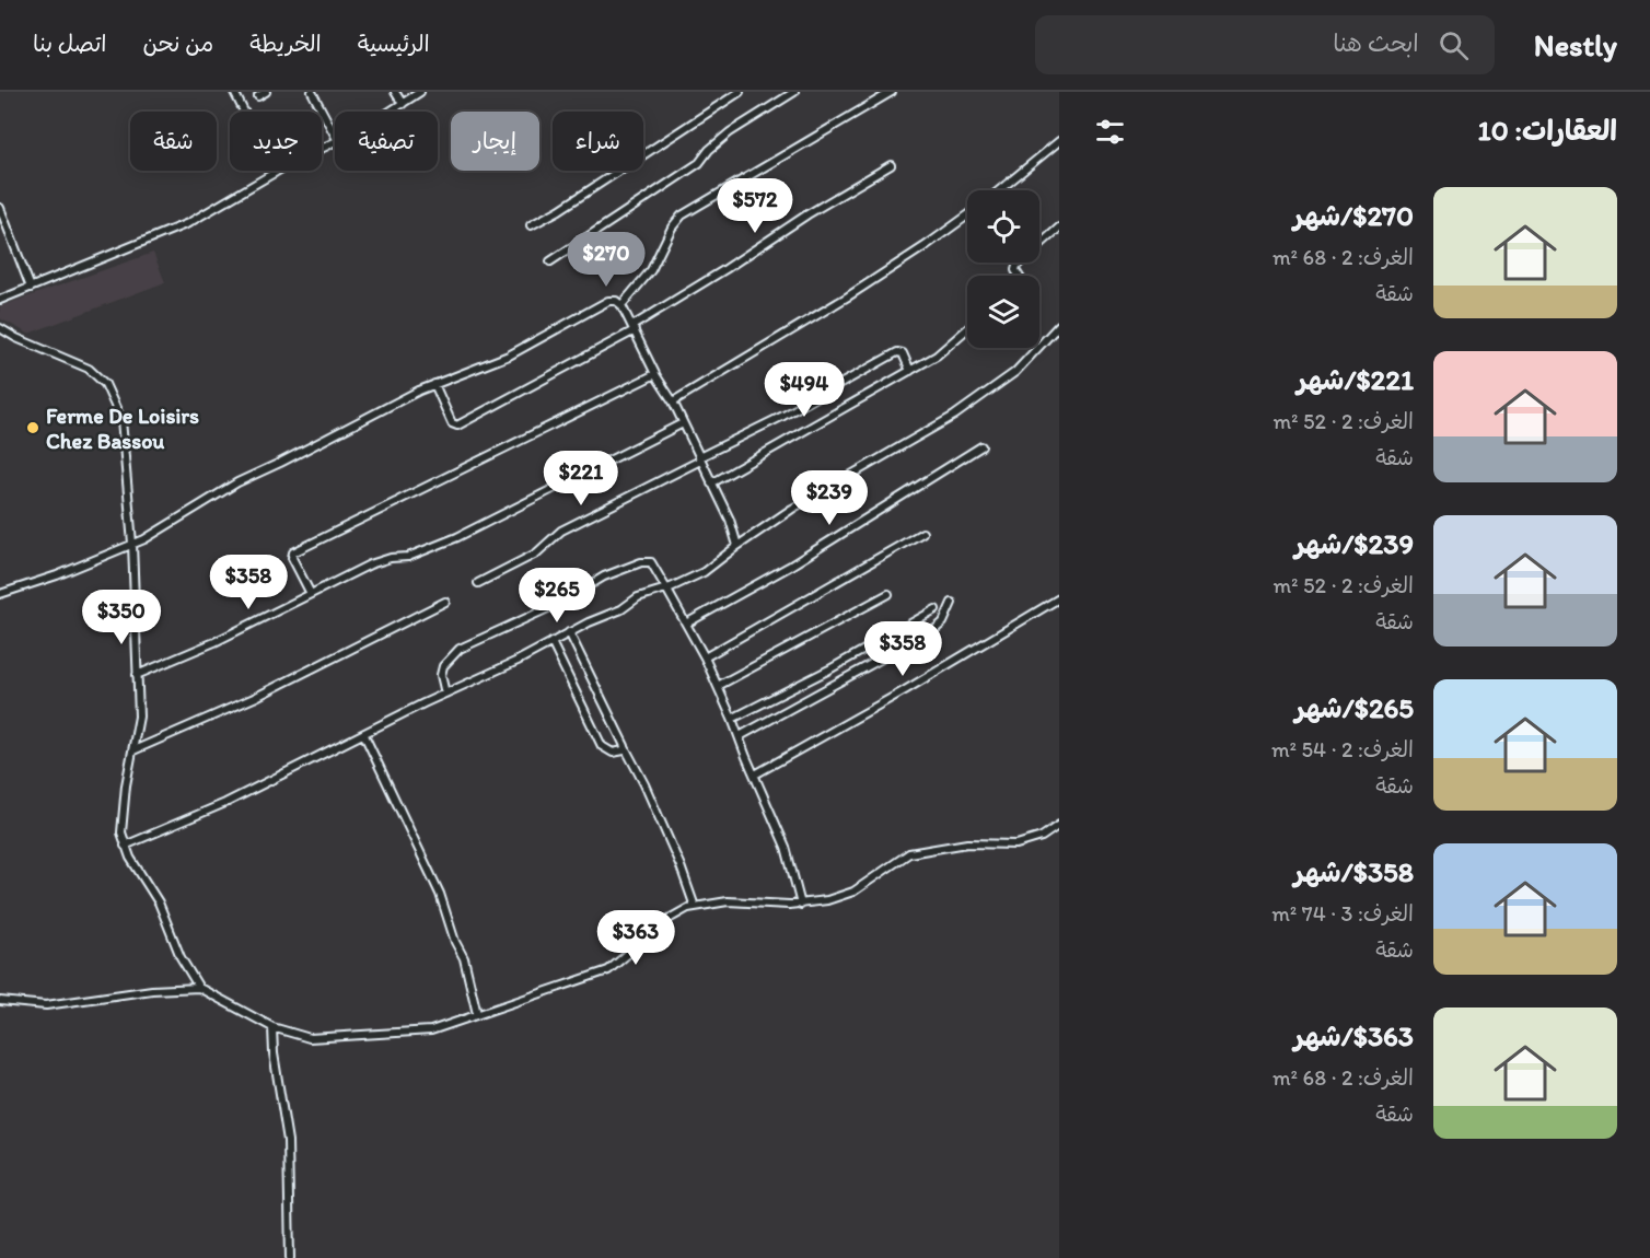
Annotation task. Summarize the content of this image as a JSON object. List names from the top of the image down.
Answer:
{
  "places": ["Ferme De Loisirs Chez Bassou"],
  "page": {
    "header": "Nestly",
    "search": "ابحث هنا",
    "nav": [
      "الرئيسية",
      "الخريطة",
      "من نحن",
      "اتصل بنا"
    ],
    "heading": "العقارات: 10",
    "chip": [
      "شراء",
      "إيجار",
      "تصفية",
      "جديد",
      "شقة"
    ],
    "list": [
      {
        "name": "$270/شهر",
        "note": "الغرف: 2 · 68 m² · شقة"
      },
      {
        "name": "$221/شهر",
        "note": "الغرف: 2 · 52 m² · شقة"
      },
      {
        "name": "$239/شهر",
        "note": "الغرف: 2 · 52 m² · شقة"
      },
      {
        "name": "$265/شهر",
        "note": "الغرف: 2 · 54 m² · شقة"
      },
      {
        "name": "$358/شهر",
        "note": "الغرف: 3 · 74 m² · شقة"
      },
      {
        "name": "$363/شهر",
        "note": "الغرف: 2 · 68 m² · شقة"
      }
    ],
    "price": [
      "$572",
      "$270",
      "$494",
      "$221",
      "$239",
      "$358",
      "$265",
      "$350",
      "$358",
      "$363"
    ]
  }
}
